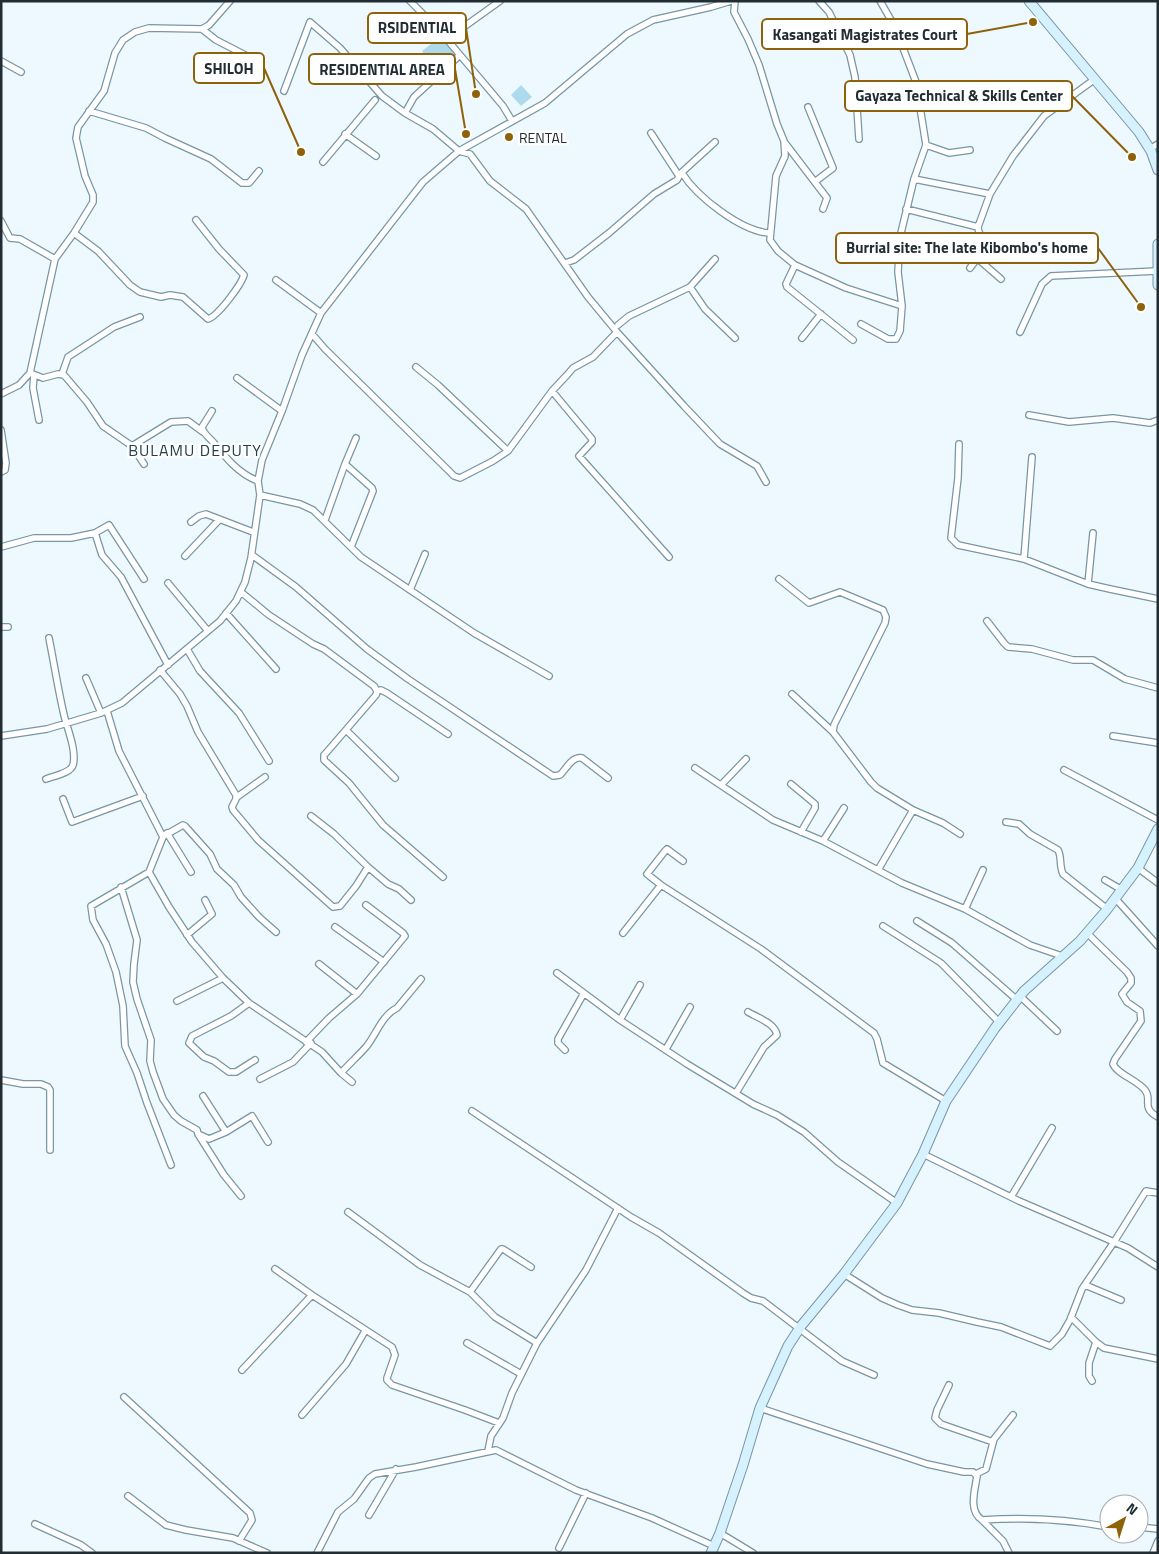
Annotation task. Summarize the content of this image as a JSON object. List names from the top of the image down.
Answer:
{
  "districts": ["BULAMU DEPUTY"],
  "places": [
    "Kasangati Magistrates Court",
    "RSIDENTIAL",
    "RESIDENTIAL AREA",
    "RENTAL",
    "SHILOH",
    "Gayaza Technical & Skills Center",
    "Burrial site: The late Kibombo's home"
  ],
  "north": "top right"
}
